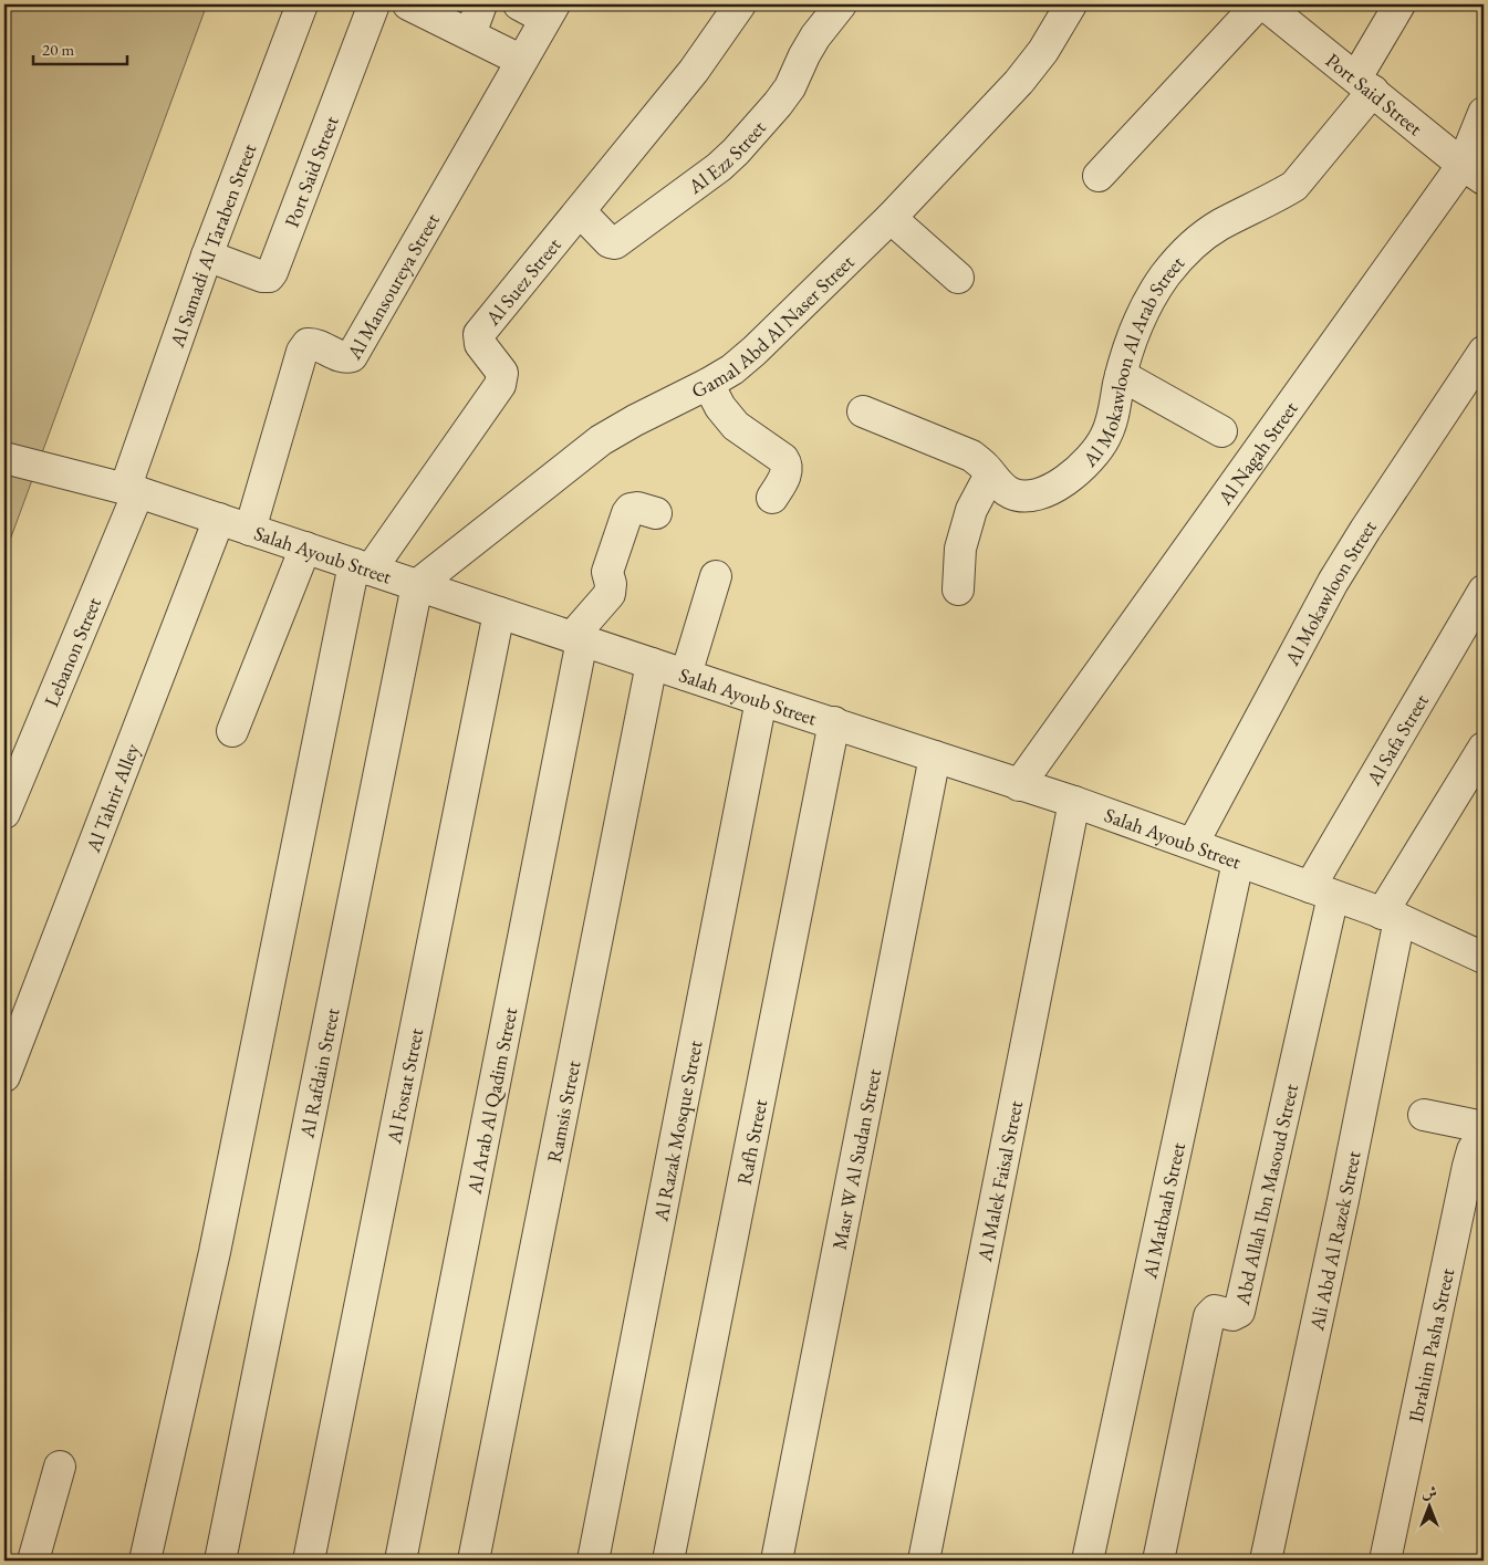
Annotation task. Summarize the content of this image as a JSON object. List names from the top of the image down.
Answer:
{
  "streets": {
    "street": [
      "Port Said Street",
      "Al Ezz Street",
      "Al Samadi Al Taraben Street",
      "Al Mansoureya Street",
      "Al Suez Street",
      "Gamal Abd Al Naser Street",
      "Al Mokawloon Al Arab Street",
      "Al Nagah Street",
      "Salah Ayoub Street",
      "Al Mokawloon Street",
      "Lebanon Street",
      "Al Safa Street",
      "Al Tahrir Alley",
      "Al Rafdain Street",
      "Al Fostat Street",
      "Al Arab Al Qadim Street",
      "Ramsis Street",
      "Al Razak Mosque Street",
      "Rafh Street",
      "Masr W Al Sudan Street",
      "Al Malek Faisal Street",
      "Abd Allah Ibn Masoud Street",
      "Al Matbaah Street",
      "Ali Abd Al Razek Street",
      "Ibrahim Pasha Street"
    ]
  },
  "crossings": [
    ["Port Said Street", "Al Samadi Al Taraben Street"],
    ["Port Said Street", "Al Mokawloon Al Arab Street"],
    ["Port Said Street", "Al Nagah Street"],
    ["Al Ezz Street", "Al Suez Street"],
    ["Al Samadi Al Taraben Street", "Salah Ayoub Street"],
    ["Al Samadi Al Taraben Street", "Lebanon Street"],
    ["Al Mansoureya Street", "Salah Ayoub Street"],
    ["Al Suez Street", "Salah Ayoub Street"],
    ["Gamal Abd Al Naser Street", "Salah Ayoub Street"],
    ["Gamal Abd Al Naser Street", "Al Rafdain Street"],
    ["Al Nagah Street", "Salah Ayoub Street"],
    ["Salah Ayoub Street", "Al Mokawloon Street"],
    ["Salah Ayoub Street", "Lebanon Street"],
    ["Salah Ayoub Street", "Al Safa Street"],
    ["Salah Ayoub Street", "Al Tahrir Alley"],
    ["Salah Ayoub Street", "Al Rafdain Street"],
    ["Salah Ayoub Street", "Al Fostat Street"],
    ["Salah Ayoub Street", "Al Arab Al Qadim Street"],
    ["Salah Ayoub Street", "Ramsis Street"],
    ["Salah Ayoub Street", "Al Razak Mosque Street"],
    ["Salah Ayoub Street", "Rafh Street"],
    ["Salah Ayoub Street", "Masr W Al Sudan Street"],
    ["Salah Ayoub Street", "Al Malek Faisal Street"],
    ["Salah Ayoub Street", "Abd Allah Ibn Masoud Street"],
    ["Salah Ayoub Street", "Al Matbaah Street"],
    ["Salah Ayoub Street", "Ali Abd Al Razek Street"],
    ["Al Safa Street", "Abd Allah Ibn Masoud Street"]
  ],
  "scale_bar": "20 m",
  "north": "top"
}
